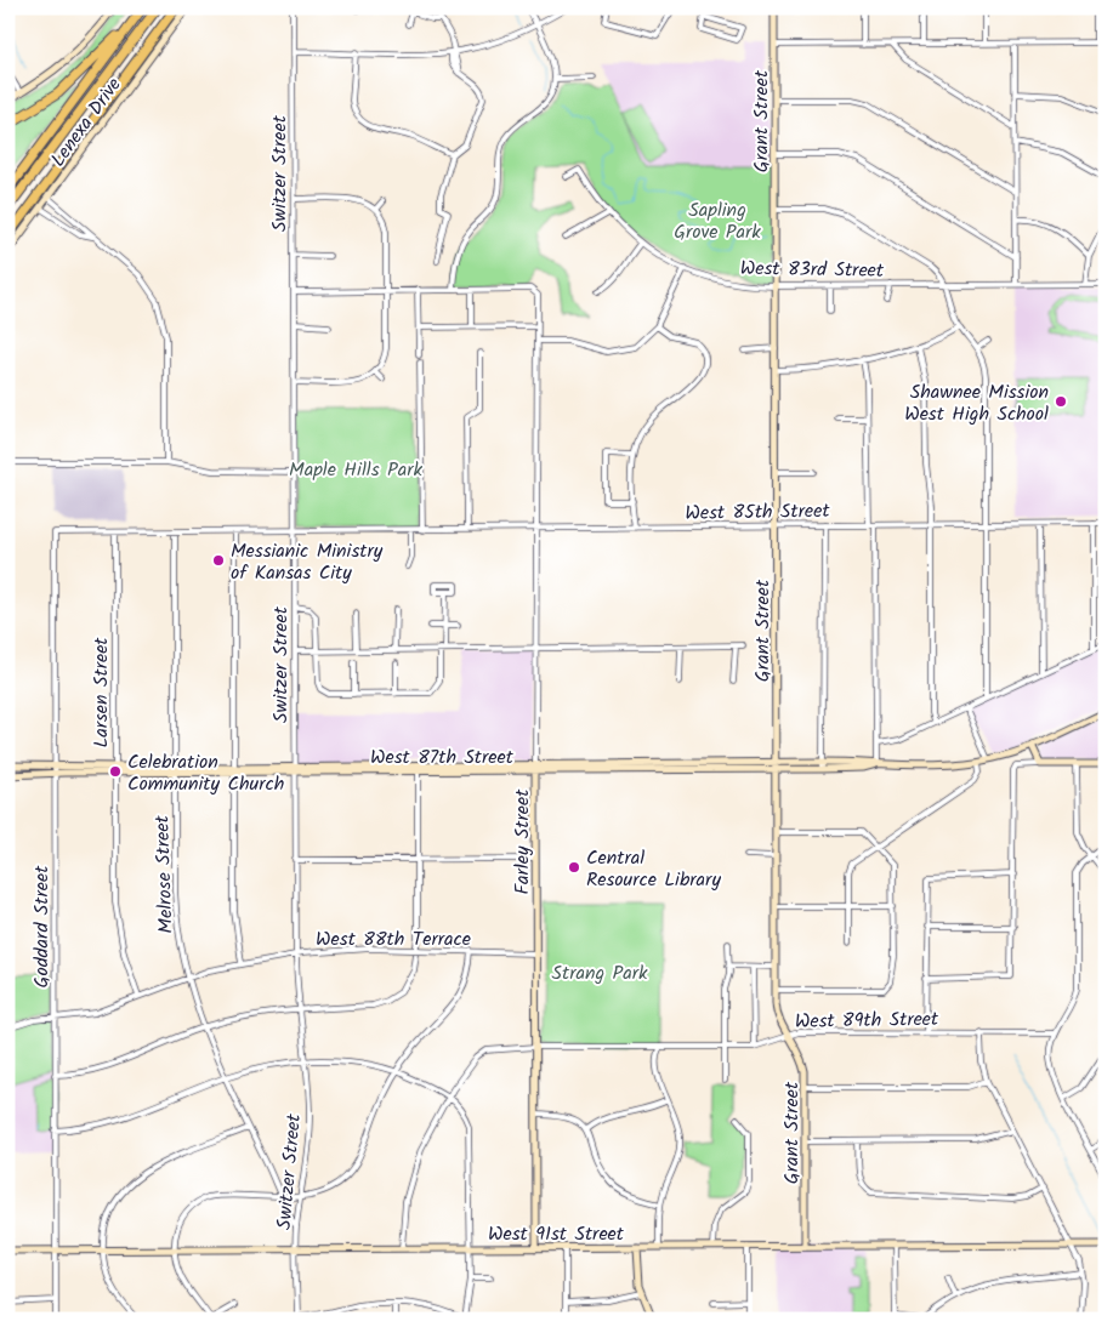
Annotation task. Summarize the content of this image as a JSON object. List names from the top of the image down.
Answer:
{
  "streets": {
    "street": [
      "Lenexa Drive",
      "Grant Street",
      "Switzer Street",
      "West 83rd Street",
      "West 85th Street",
      "Larsen Street",
      "West 87th Street",
      "Farley Street",
      "Melrose Street",
      "Goddard Street",
      "West 88th Terrace",
      "West 89th Street",
      "West 91st Street"
    ]
  },
  "crossings": [
    ["Grant Street", "West 83rd Street"],
    ["Grant Street", "West 85th Street"],
    ["Grant Street", "West 87th Street"],
    ["Grant Street", "West 89th Street"],
    ["Grant Street", "West 91st Street"],
    ["Switzer Street", "West 85th Street"],
    ["Switzer Street", "West 87th Street"],
    ["Switzer Street", "Melrose Street"],
    ["Switzer Street", "West 88th Terrace"],
    ["Switzer Street", "West 91st Street"],
    ["West 85th Street", "Larsen Street"],
    ["West 85th Street", "Farley Street"],
    ["West 85th Street", "Melrose Street"],
    ["West 85th Street", "Goddard Street"],
    ["Larsen Street", "West 87th Street"],
    ["Larsen Street", "West 88th Terrace"],
    ["West 87th Street", "Farley Street"],
    ["West 87th Street", "Melrose Street"],
    ["West 87th Street", "Goddard Street"],
    ["Farley Street", "West 88th Terrace"],
    ["Farley Street", "West 89th Street"],
    ["Farley Street", "West 91st Street"],
    ["Melrose Street", "West 88th Terrace"],
    ["Goddard Street", "West 88th Terrace"],
    ["Goddard Street", "West 91st Street"],
    ["West 89th Street", "West 91st Street"]
  ],
  "parks": ["Sapling Grove Park", "Maple Hills Park", "Strang Park"],
  "places": [
    "Shawnee Mission West High School",
    "Messianic Ministry of Kansas City",
    "Celebration Community Church",
    "Central Resource Library"
  ]
}
